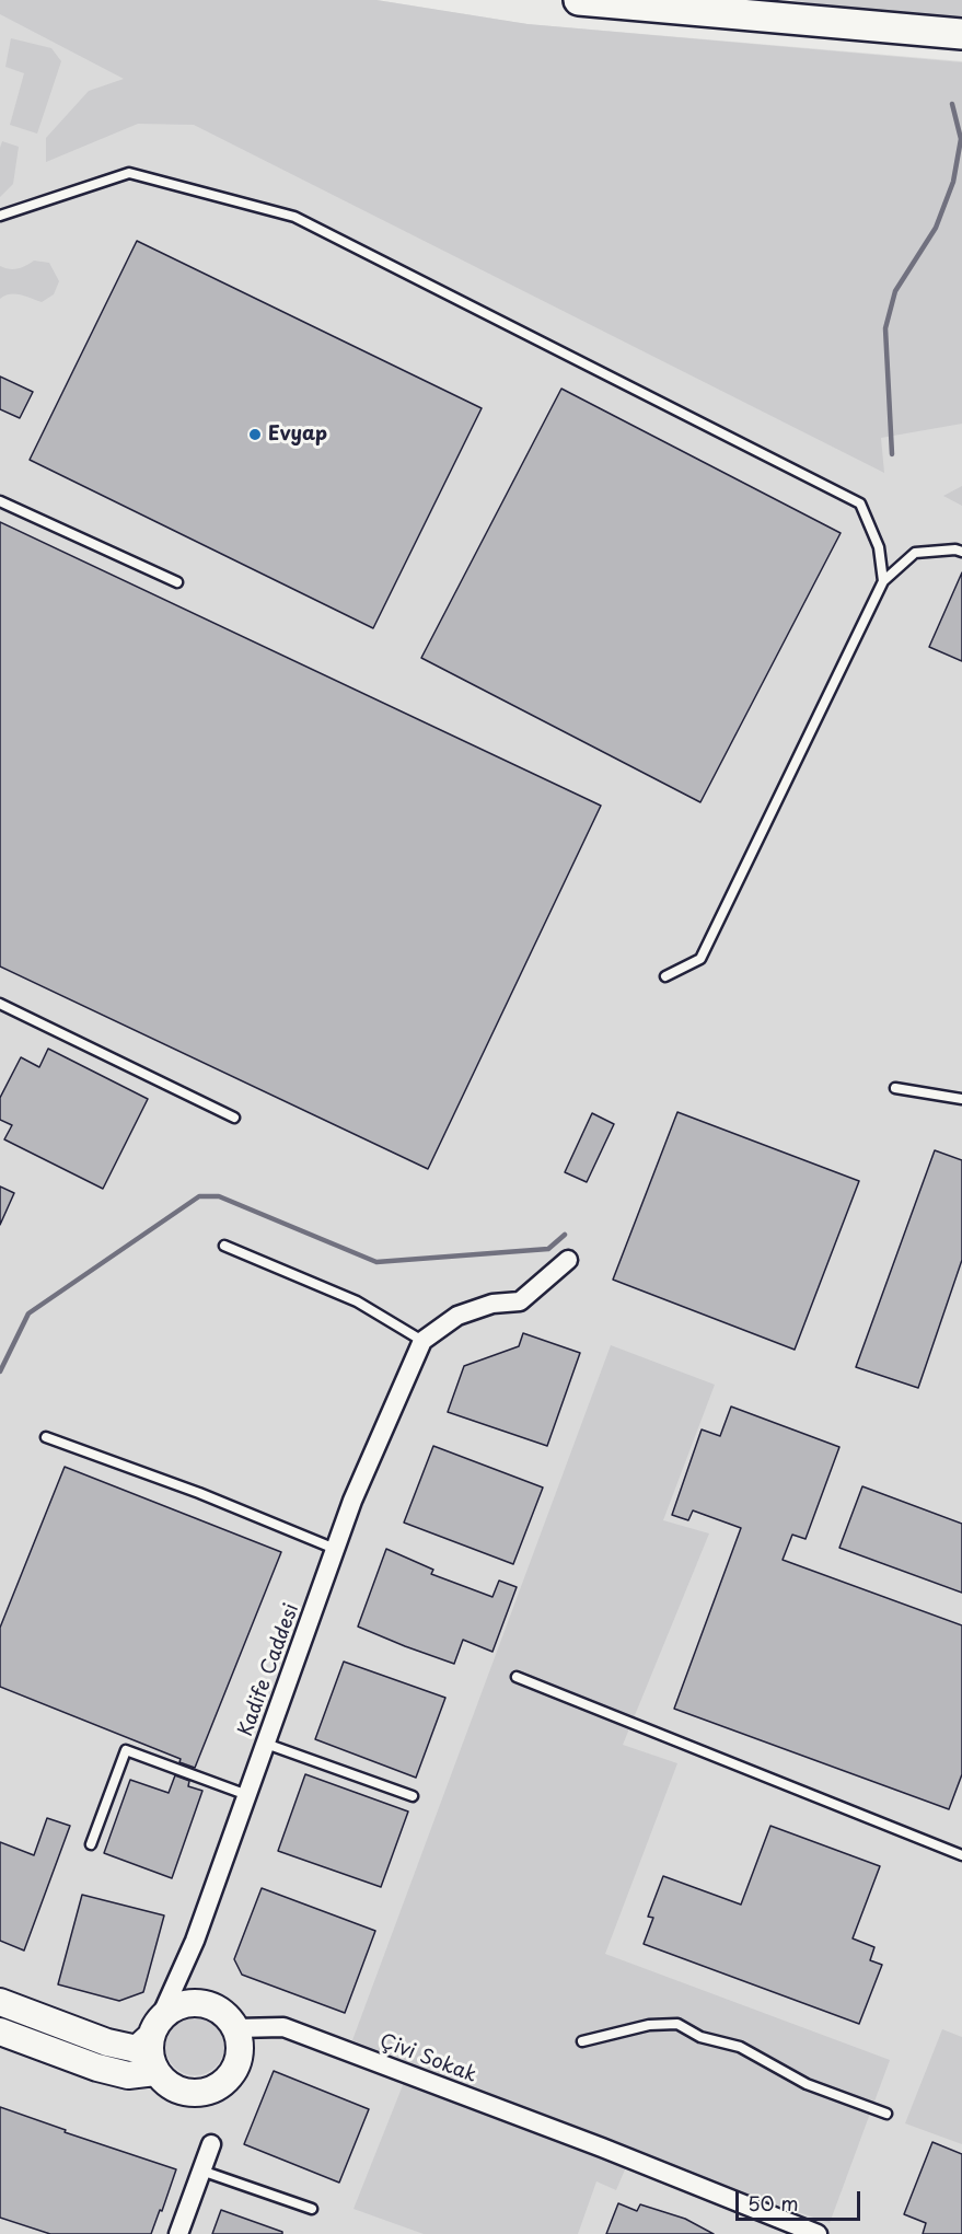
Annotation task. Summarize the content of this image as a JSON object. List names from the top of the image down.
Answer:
{
  "streets": {
    "street": ["Kadife Caddesi", "Çivi Sokak"]
  },
  "crossings": [
    ["Kadife Caddesi", "Çivi Sokak"]
  ],
  "places": ["Evyap"],
  "scale_bar": "50 m"
}
